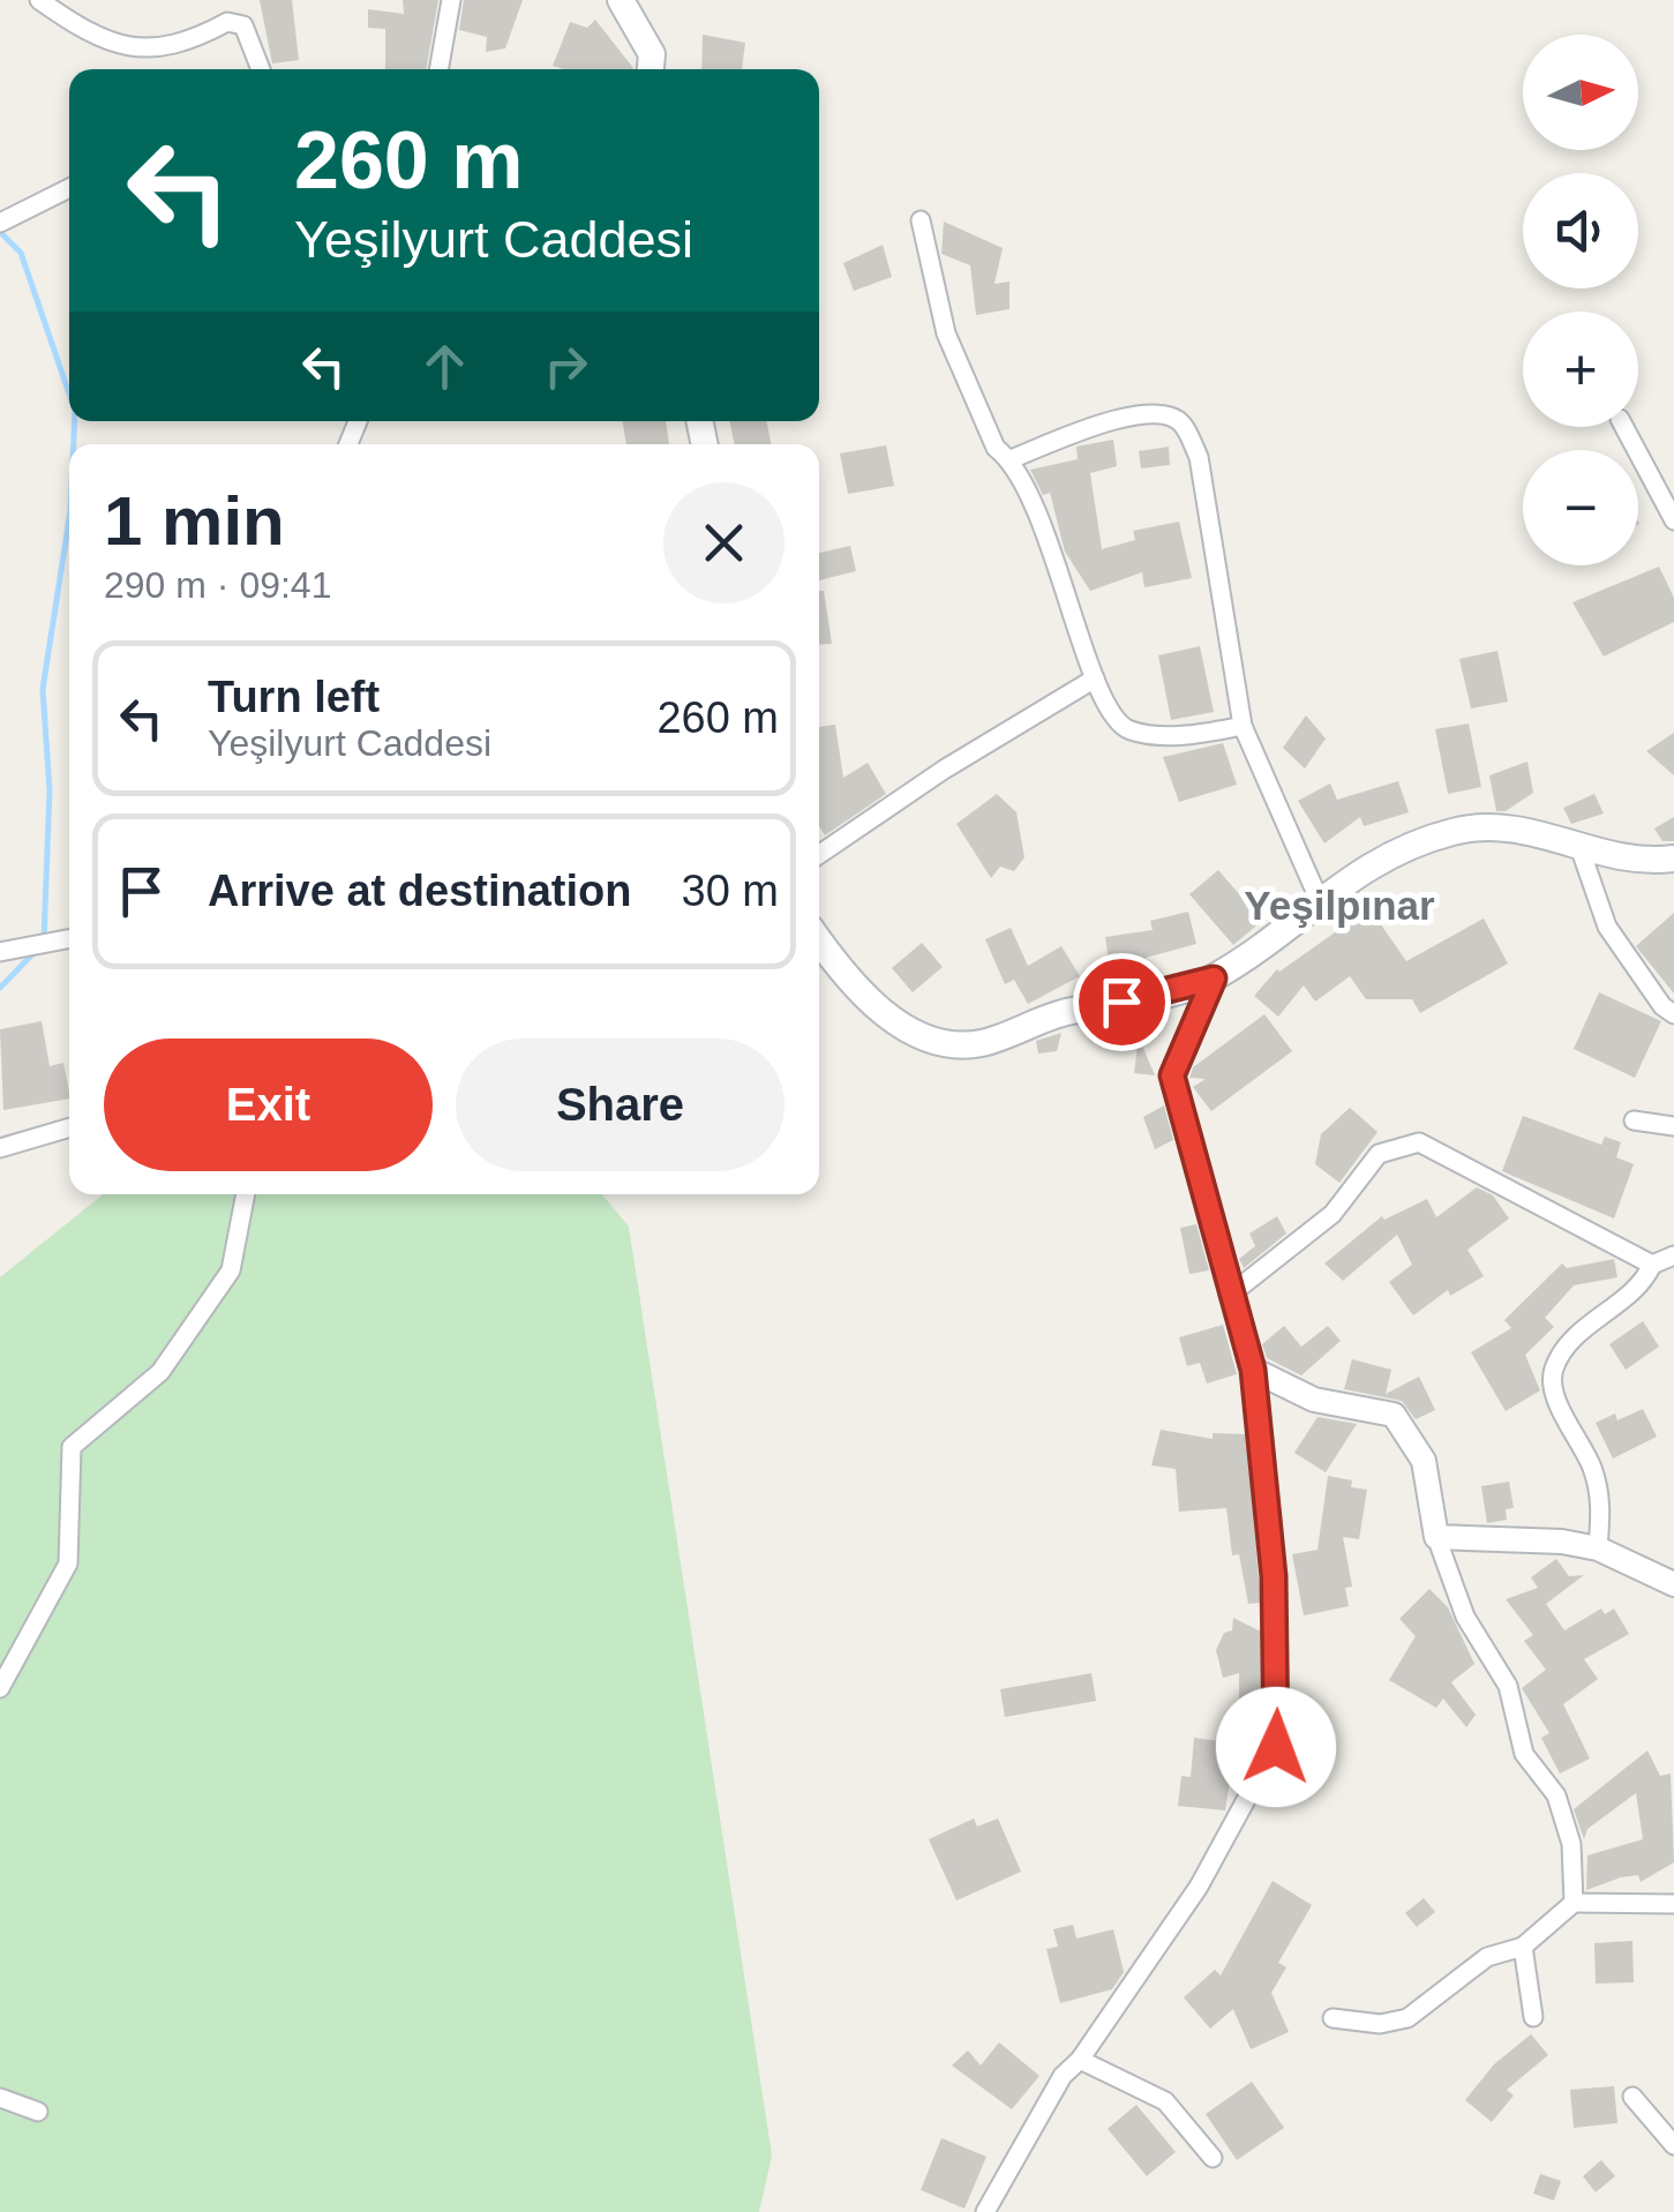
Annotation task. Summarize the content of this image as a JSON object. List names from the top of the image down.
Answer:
{
  "districts": ["Yeşilpınar"],
  "north": "right",
  "page": {
    "map_buttons": ["+", "−"],
    "turn": ["260 m", "Yeşilyurt Caddesi"],
    "heading": ["1 min", "290 m · 09:41"],
    "list": [
      {
        "name": "Turn left",
        "note": "Yeşilyurt Caddesi",
        "value": "260 m"
      },
      {
        "name": "Arrive at destination",
        "value": "30 m"
      }
    ],
    "buttons": ["Exit", "Share"]
  }
}
